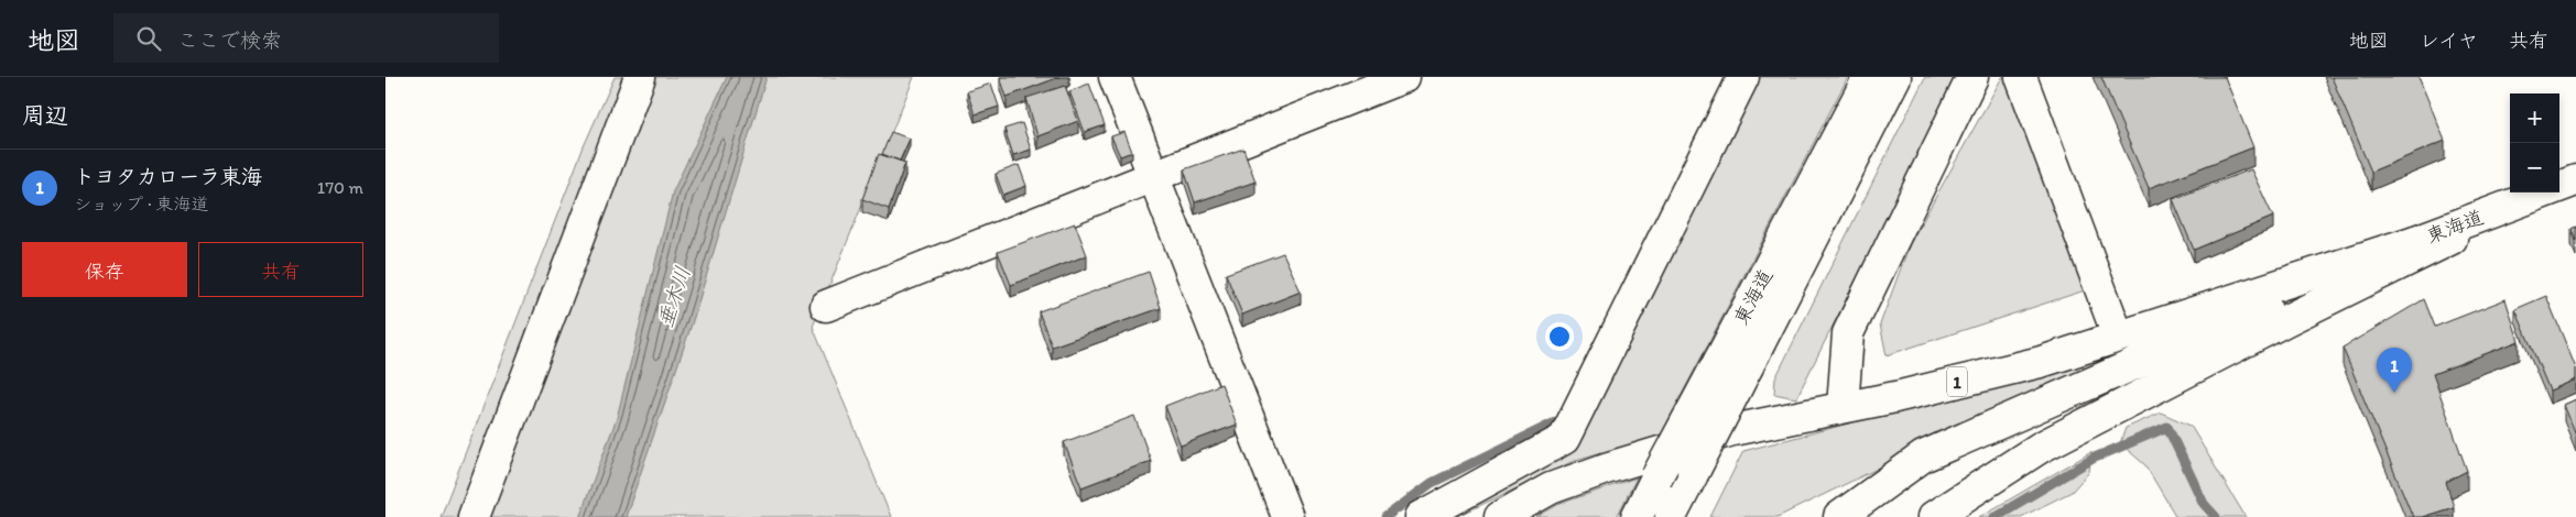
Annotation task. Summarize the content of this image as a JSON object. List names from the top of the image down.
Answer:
{
  "streets": {
    "main road": ["東海道", "1"]
  },
  "crossings": [
    ["東海道", "1"]
  ],
  "water": ["垂木川"],
  "page": {
    "header": "地図",
    "search": "ここで検索",
    "nav": ["地図", "レイヤ", "共有"],
    "heading": "周辺",
    "map_buttons": ["+", "−"],
    "list": [
      {
        "mark": "1",
        "name": "トヨタカローラ東海",
        "note": "ショップ · 東海道",
        "value": "170 m"
      }
    ],
    "buttons": ["保存", "共有"],
    "pins": "1"
  }
}
